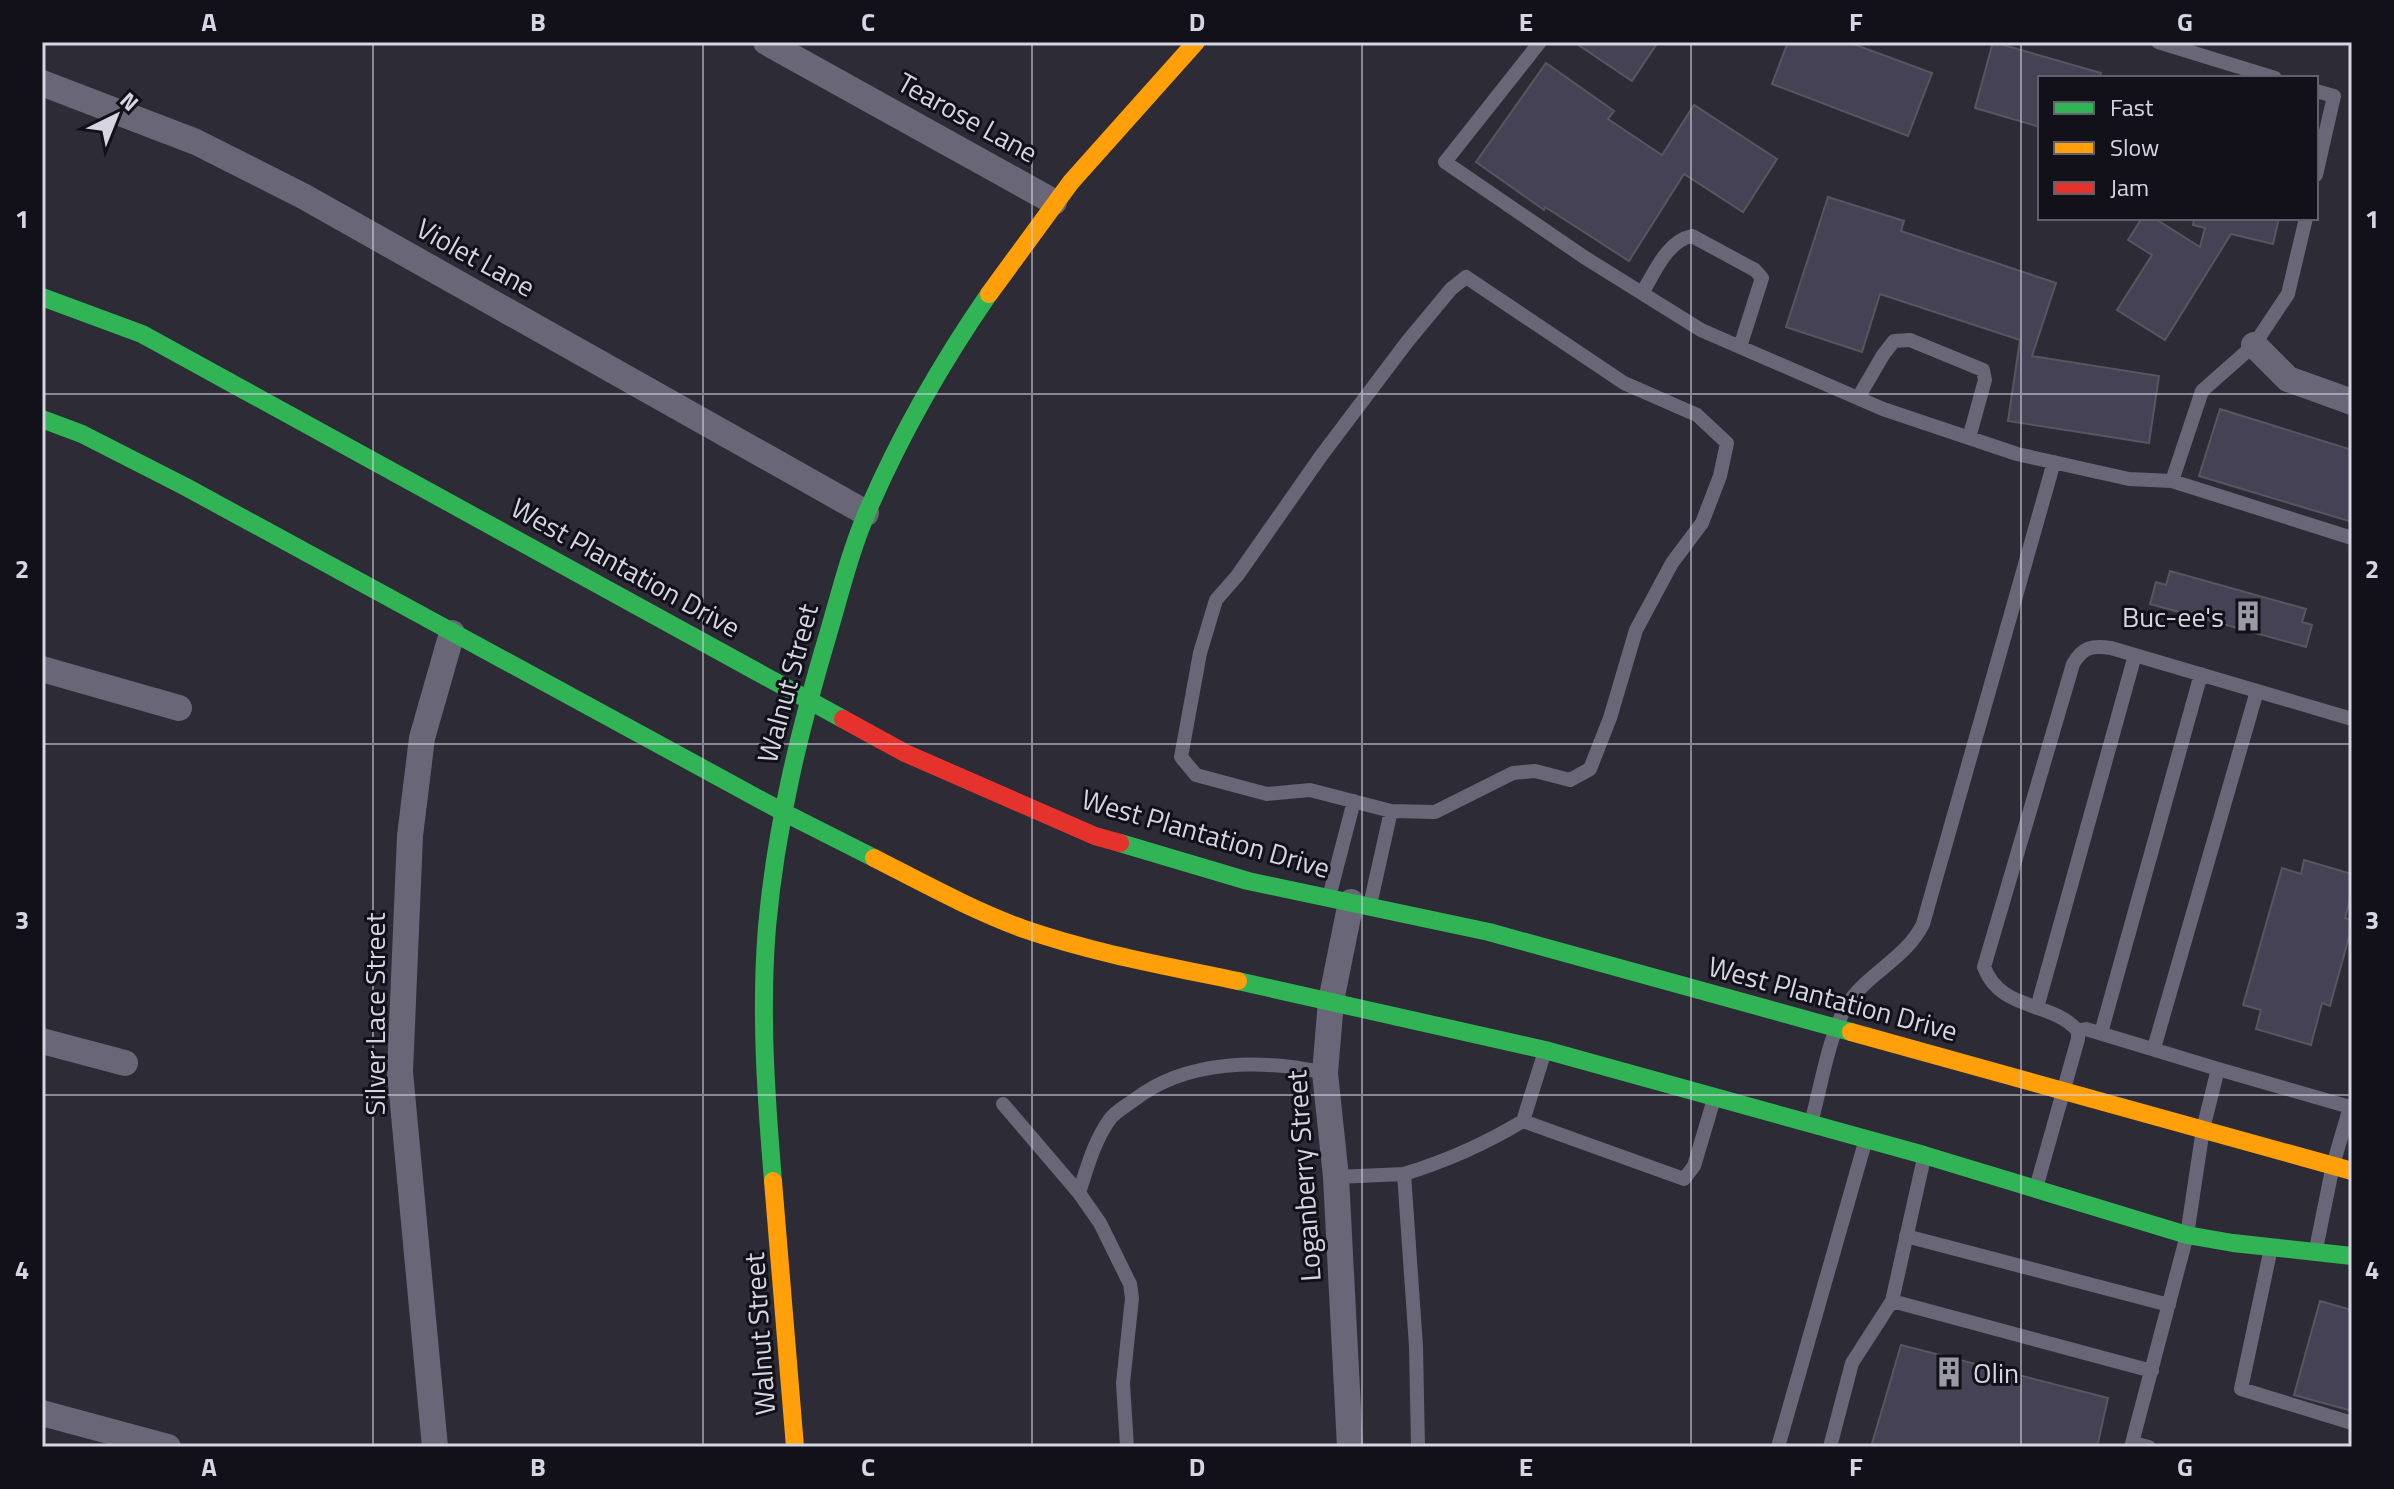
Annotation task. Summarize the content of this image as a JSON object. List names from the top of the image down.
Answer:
{
  "streets": {
    "main road": ["West Plantation Drive", "Walnut Street"],
    "street": [
      "Tearose Lane",
      "Violet Lane",
      "Silver Lace Street",
      "Loganberry Street"
    ]
  },
  "crossings": [
    ["Tearose Lane", "Walnut Street"],
    ["Violet Lane", "Walnut Street"],
    ["West Plantation Drive", "Walnut Street"],
    ["West Plantation Drive", "Loganberry Street"]
  ],
  "places": {
    "building": ["Buc-ee's", "Olin"]
  },
  "legend": ["Fast", "Slow", "Jam"],
  "north": "top right",
  "grid": {
    "columns": [
      "A",
      "B",
      "C",
      "D",
      "E",
      "F",
      "G"
    ],
    "rows": [
      "1",
      "2",
      "3",
      "4"
    ]
  }
}
